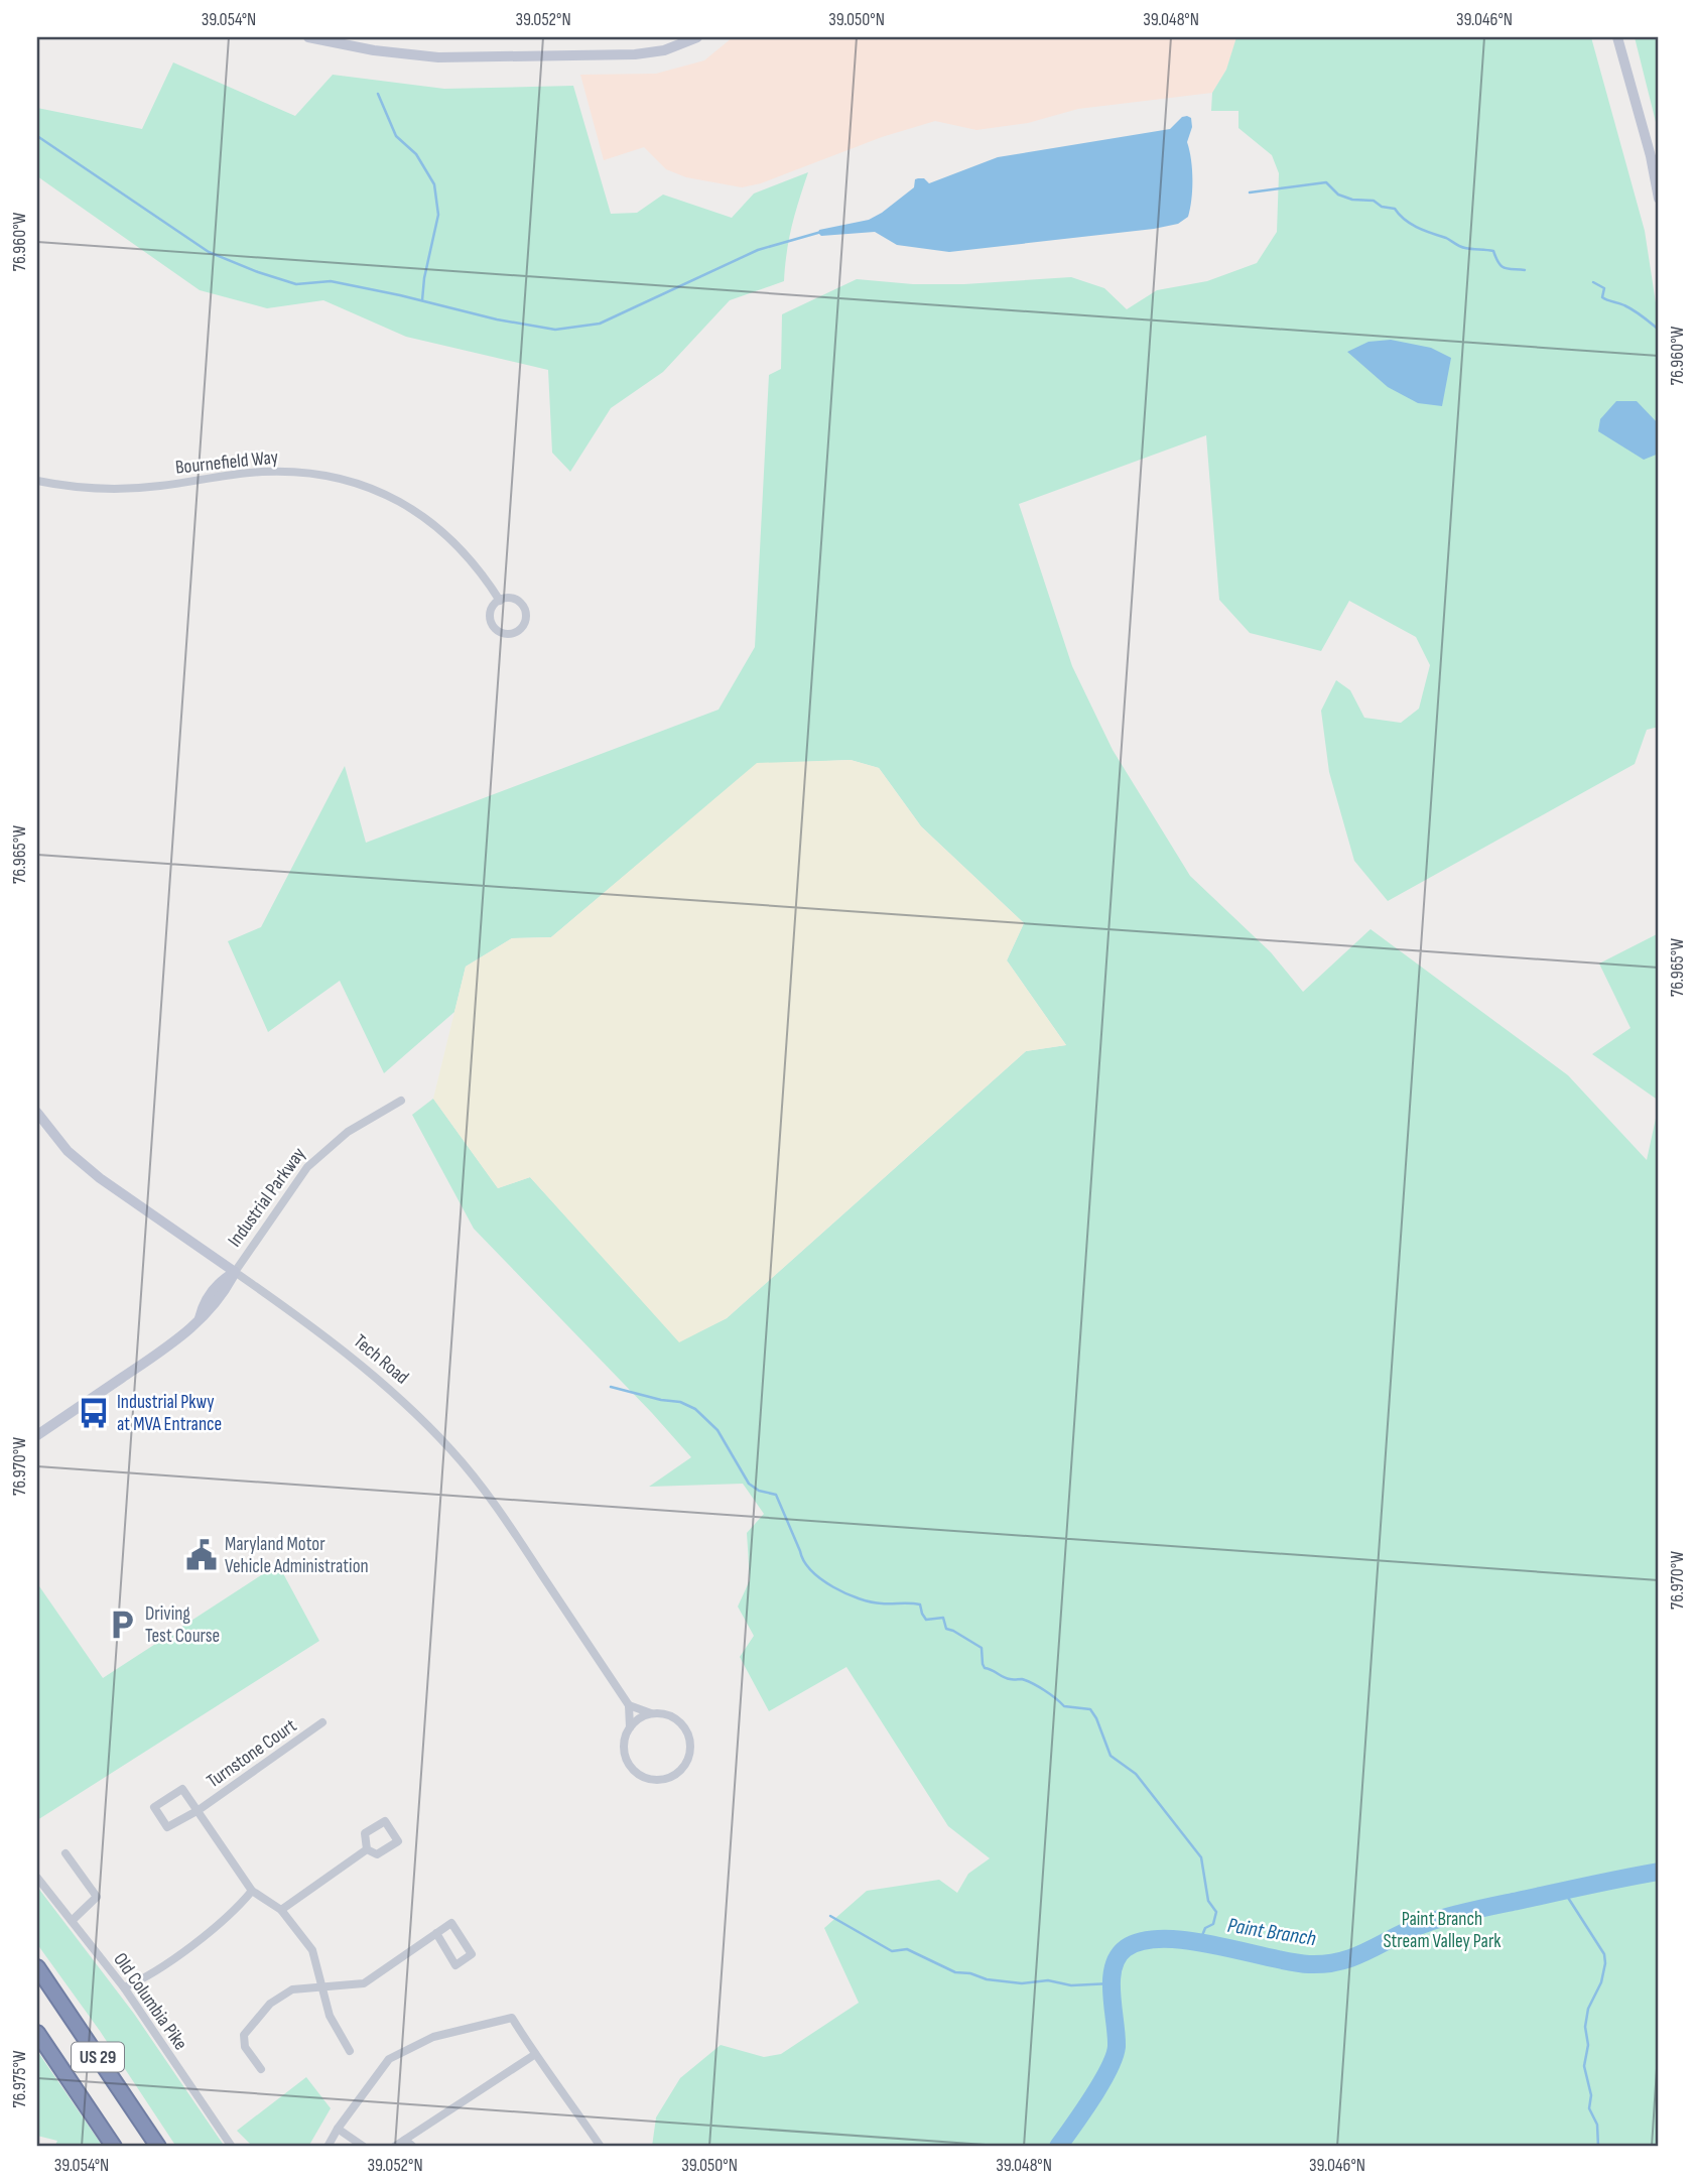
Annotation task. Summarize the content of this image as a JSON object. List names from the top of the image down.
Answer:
{
  "streets": {
    "highway": ["US 29"],
    "street": [
      "Bournefield Way",
      "Industrial Parkway",
      "Tech Road",
      "Turnstone Court",
      "Old Columbia Pike"
    ]
  },
  "crossings": [
    ["Industrial Parkway", "Tech Road"]
  ],
  "water": ["Paint Branch"],
  "parks": ["Paint Branch Stream Valley Park"],
  "places": {
    "bus stop": ["Industrial Pkwy at MVA Entrance"],
    "public building": ["Maryland Motor Vehicle Administration"],
    "parking": ["Driving Test Course"]
  },
  "coordinates": [
    "39.054°N",
    "39.052°N",
    "39.050°N",
    "39.048°N",
    "39.046°N",
    "76.960°W",
    "76.965°W",
    "76.970°W",
    "76.975°W"
  ]
}
